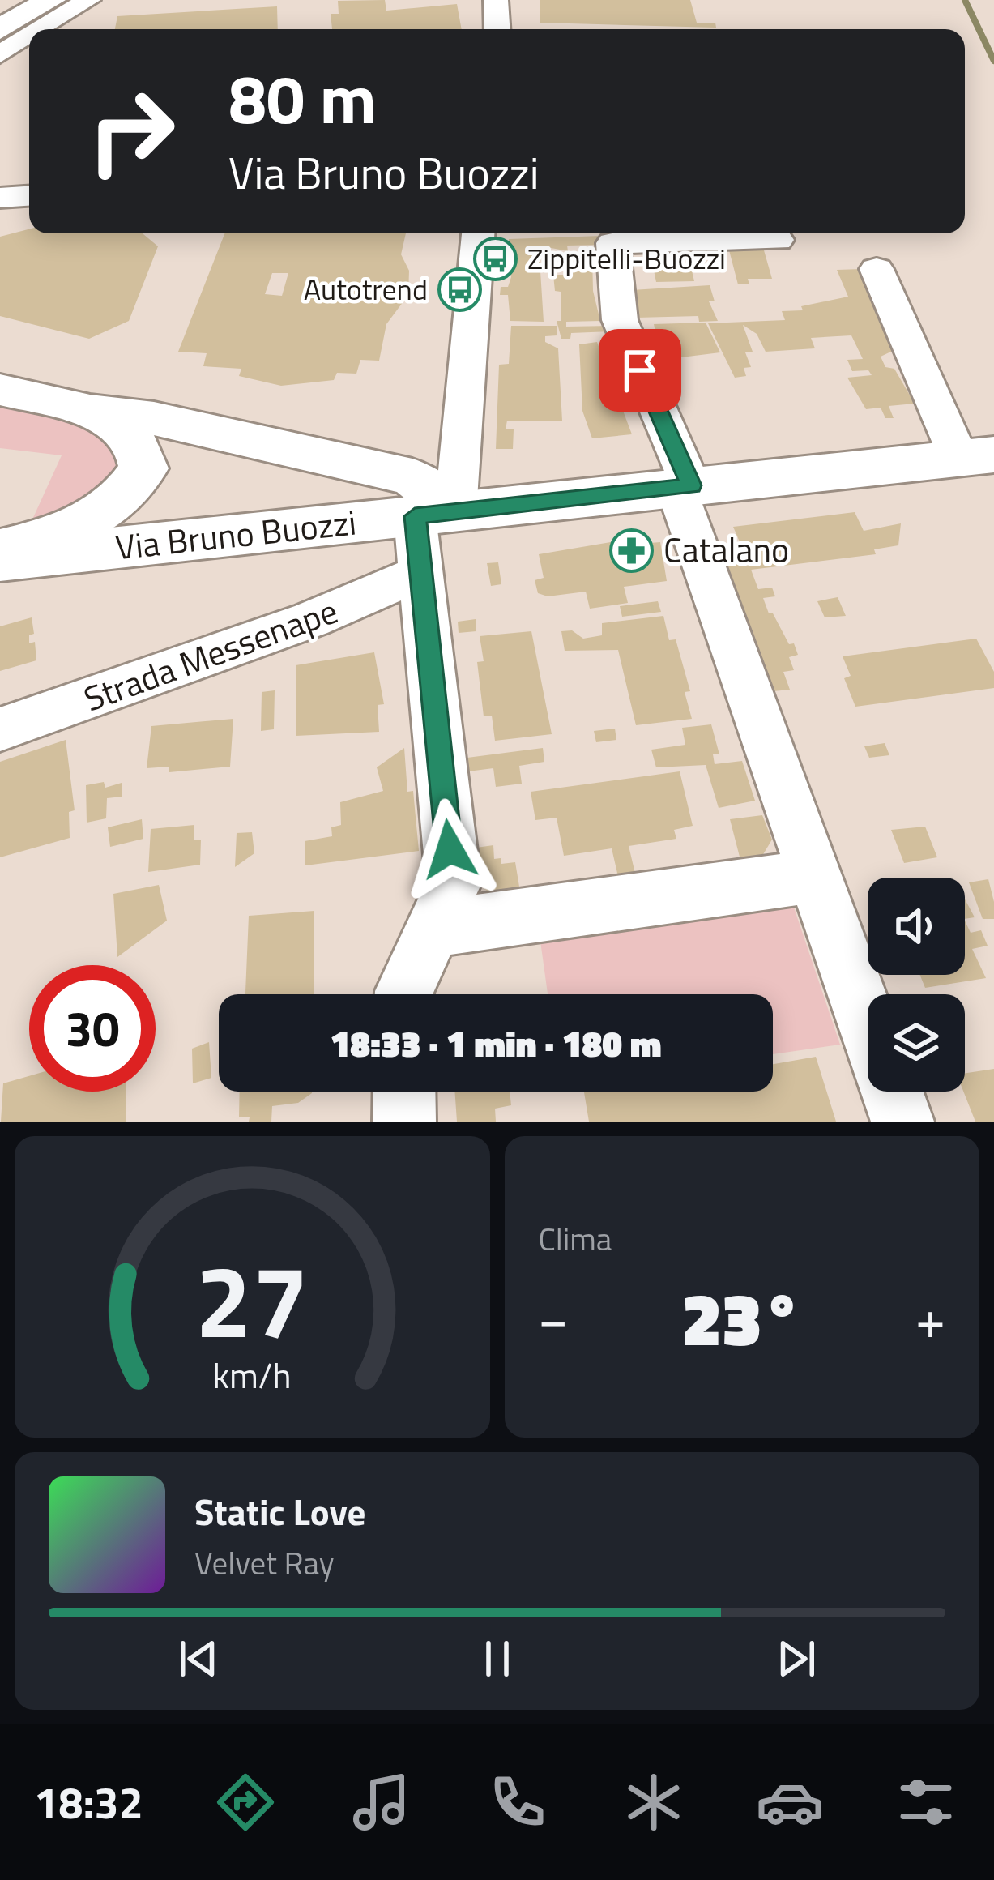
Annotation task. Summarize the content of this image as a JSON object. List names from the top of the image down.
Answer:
{
  "streets": {
    "main road": ["Via Bruno Buozzi"],
    "street": ["Strada Messenape"]
  },
  "places": {
    "bus stop": ["Zippitelli-Buozzi", "Autotrend"],
    "pharmacy": ["Catalano"]
  },
  "page": {
    "turn": ["80 m", "Via Bruno Buozzi"],
    "limit": "30",
    "trip": "18:33 · 1 min · 180 m",
    "tile": "Clima",
    "heat": ["−", "23°", "+"],
    "song": ["Static Love", "Velvet Ray"],
    "tabs": "18:32",
    "gauge": ["27", "km/h"]
  }
}
